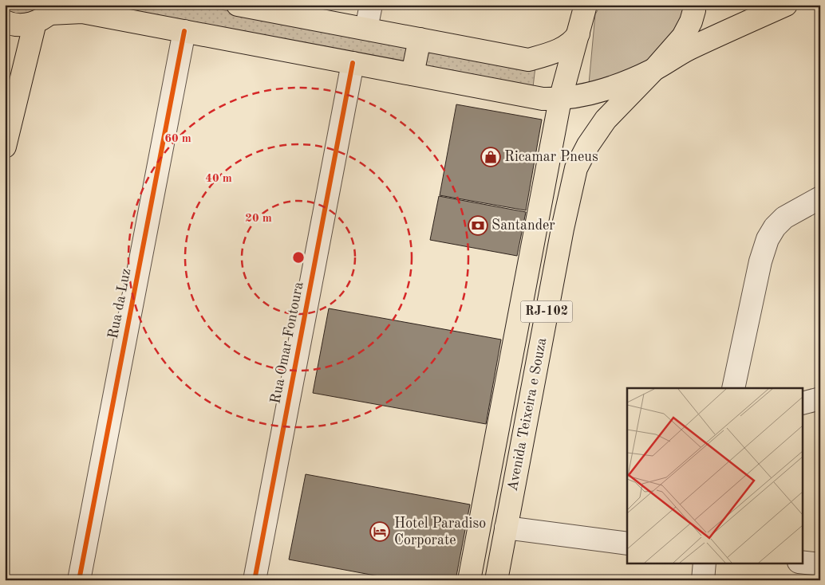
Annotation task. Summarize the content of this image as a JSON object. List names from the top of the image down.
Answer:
{
  "streets": {
    "main road": ["RJ-102", "Avenida Teixeira e Souza"],
    "street": ["Rua da Luz", "Rua Omar Fontoura"]
  },
  "places": {
    "shop": ["Ricamar Pneus"],
    "bank": ["Santander"],
    "hotel": ["Hotel Paradiso Corporate"]
  },
  "rings": ["60 m", "40 m", "20 m"]
}
